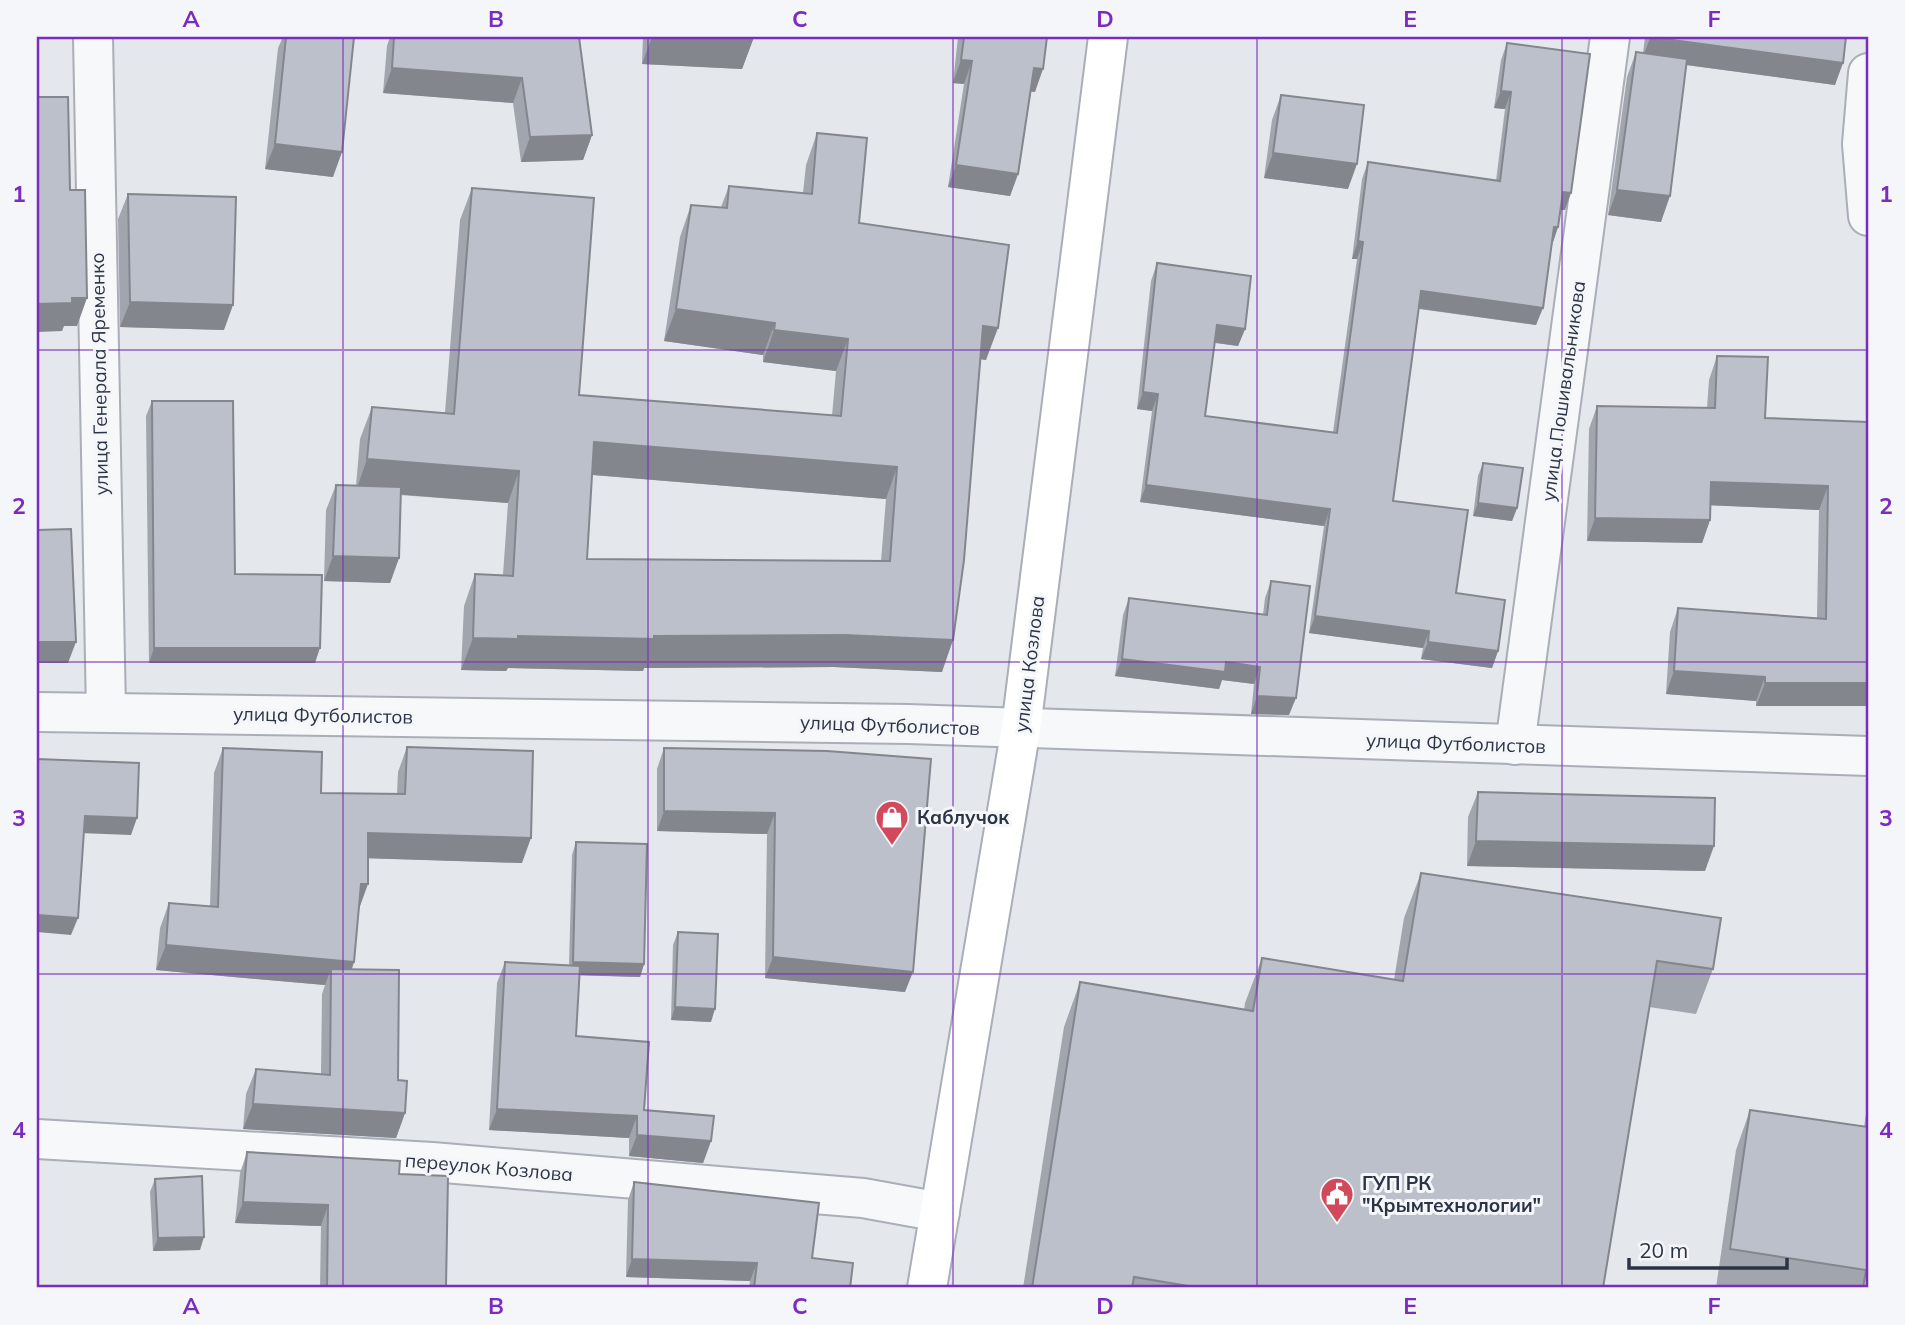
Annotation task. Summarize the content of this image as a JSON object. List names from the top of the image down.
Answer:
{
  "streets": {
    "main road": ["улица Козлова"],
    "street": [
      "улица Генерала Яременко",
      "улица Пошивальникова",
      "улица Футболистов",
      "переулок Козлова"
    ]
  },
  "crossings": [
    ["улица Генерала Яременко", "улица Футболистов"],
    ["улица Пошивальникова", "улица Футболистов"],
    ["улица Козлова", "улица Футболистов"],
    ["улица Козлова", "переулок Козлова"]
  ],
  "places": {
    "shop": ["Каблучок"],
    "public building": ["ГУП РК \"Крымтехнологии\""]
  },
  "scale_bar": "20 m",
  "grid": {
    "columns": [
      "A",
      "B",
      "C",
      "D",
      "E",
      "F"
    ],
    "rows": [
      "1",
      "2",
      "3",
      "4"
    ]
  }
}
